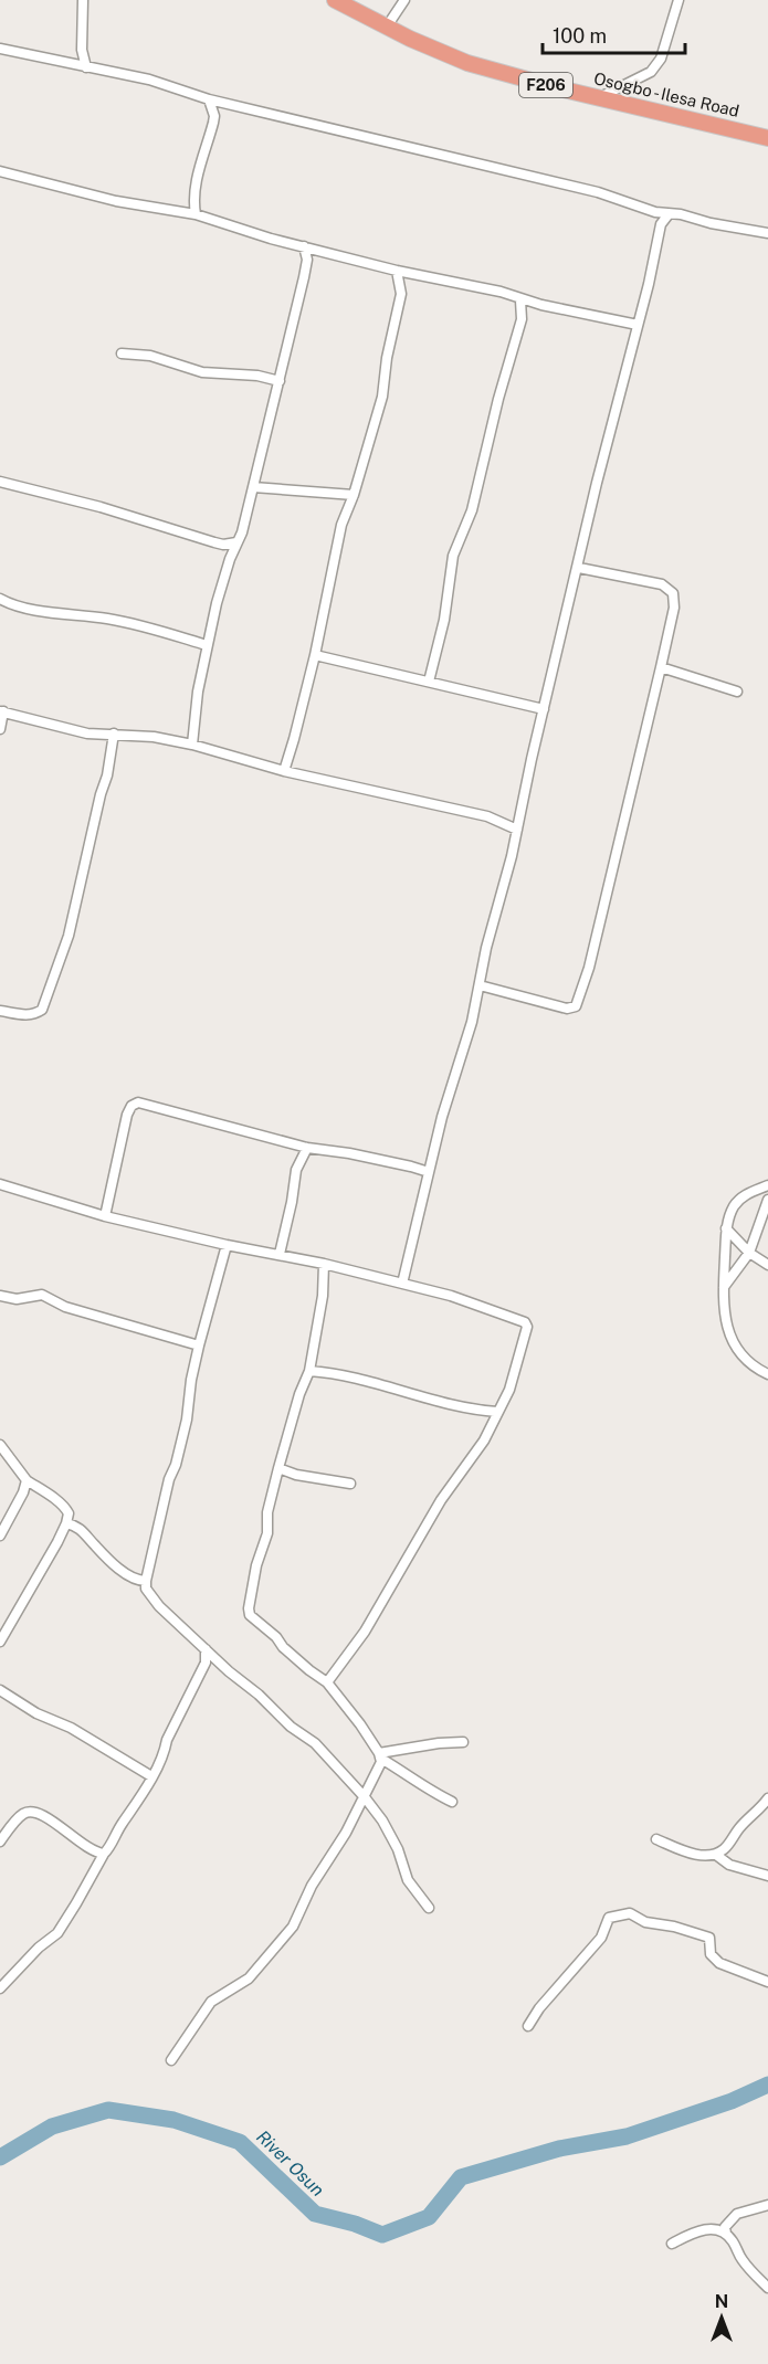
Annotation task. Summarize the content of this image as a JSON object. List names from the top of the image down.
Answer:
{
  "streets": {
    "main road": ["F206", "Osogbo - Ilesa Road"]
  },
  "water": ["River Osun"],
  "scale_bar": "100 m",
  "north": "top"
}
